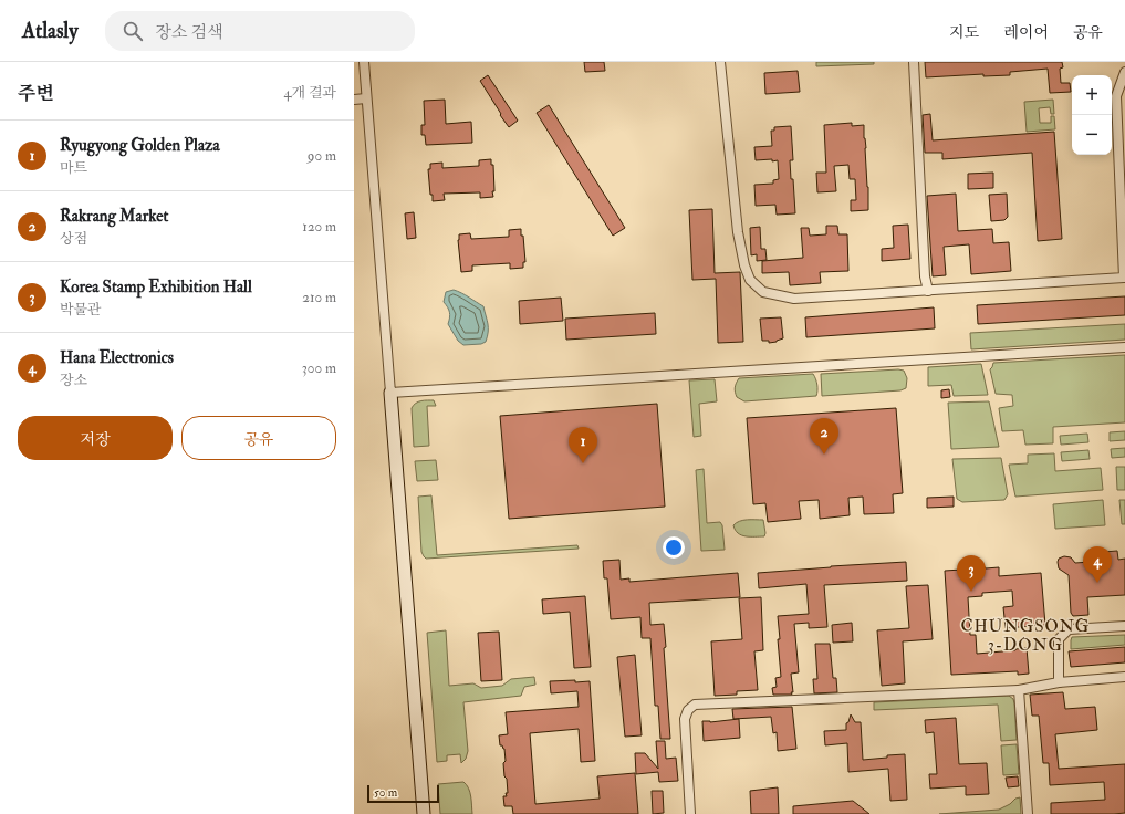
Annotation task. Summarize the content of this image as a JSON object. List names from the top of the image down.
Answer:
{
  "districts": ["CHUNGSONG 3-DONG"],
  "scale_bar": "50 m",
  "page": {
    "header": "Atlasly",
    "search": "장소 검색",
    "nav": ["지도", "레이어", "공유"],
    "heading": ["주변", "4개 결과"],
    "map_buttons": ["+", "−"],
    "list": [
      {
        "mark": "1",
        "name": "Ryugyong Golden Plaza",
        "note": "마트",
        "value": "90 m"
      },
      {
        "mark": "2",
        "name": "Rakrang Market",
        "note": "상점",
        "value": "120 m"
      },
      {
        "mark": "3",
        "name": "Korea Stamp Exhibition Hall",
        "note": "박물관",
        "value": "210 m"
      },
      {
        "mark": "4",
        "name": "Hana Electronics",
        "note": "장소",
        "value": "300 m"
      }
    ],
    "buttons": ["저장", "공유"],
    "pins": [
      "2",
      "1",
      "4",
      "3"
    ],
    "scale": "50 m"
  }
}
